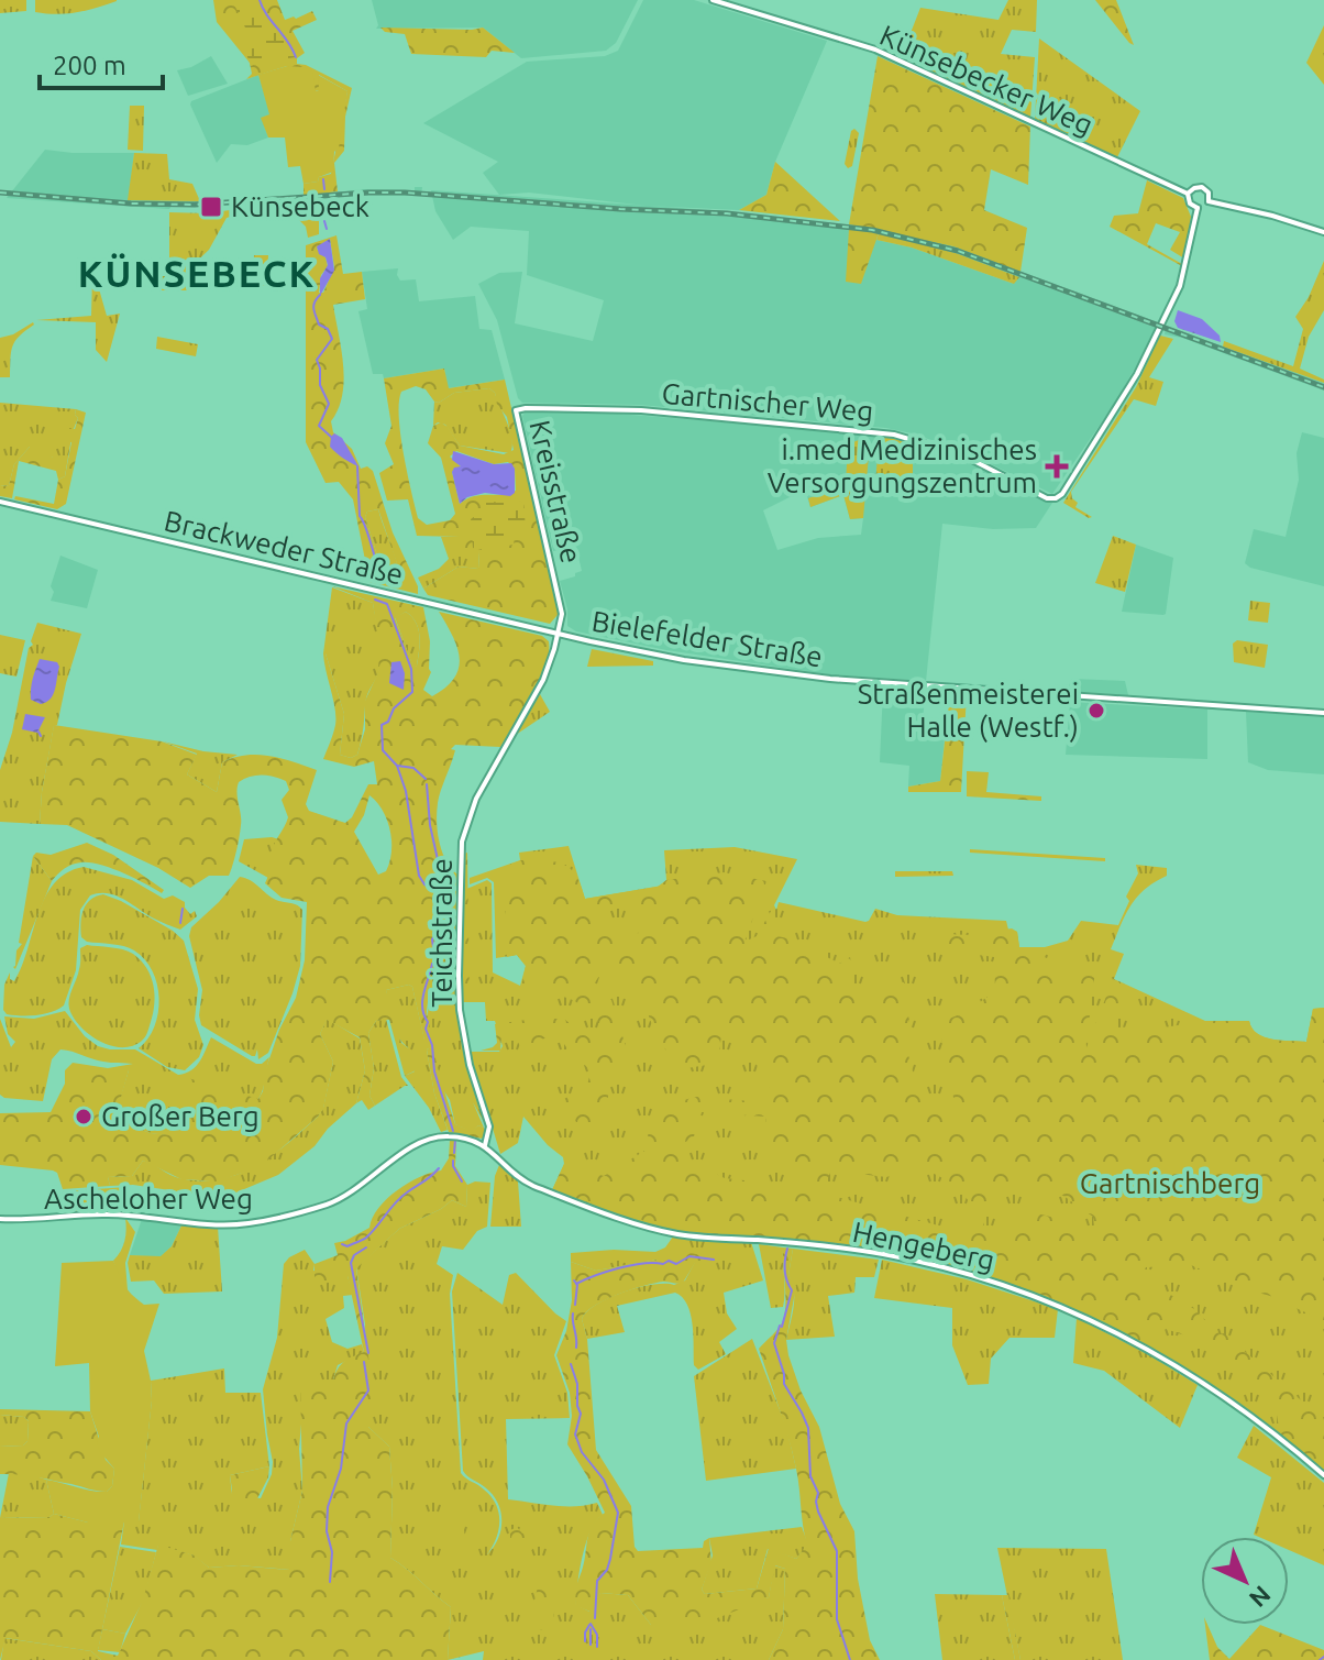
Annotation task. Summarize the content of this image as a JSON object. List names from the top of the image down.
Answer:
{
  "streets": {
    "street": [
      "Künsebecker Weg",
      "Gartnischer Weg",
      "Kreisstraße",
      "Brackweder Straße",
      "Bielefelder Straße",
      "Teichstraße",
      "Ascheloher Weg",
      "Hengeberg"
    ]
  },
  "crossings": [
    ["Künsebecker Weg", "Gartnischer Weg"],
    ["Gartnischer Weg", "Kreisstraße"],
    ["Kreisstraße", "Brackweder Straße"],
    ["Kreisstraße", "Bielefelder Straße"],
    ["Kreisstraße", "Teichstraße"],
    ["Brackweder Straße", "Bielefelder Straße"],
    ["Brackweder Straße", "Teichstraße"],
    ["Bielefelder Straße", "Teichstraße"],
    ["Teichstraße", "Ascheloher Weg"],
    ["Teichstraße", "Hengeberg"],
    ["Ascheloher Weg", "Hengeberg"]
  ],
  "districts": ["KÜNSEBECK"],
  "parks": ["Gartnischberg"],
  "places": {
    "transit": ["Künsebeck"],
    "health": ["i.med Medizinisches Versorgungszentrum"],
    "other": ["Straßenmeisterei Halle (Westf.)", "Großer Berg"]
  },
  "scale_bar": "200 m",
  "north": "bottom right"
}
